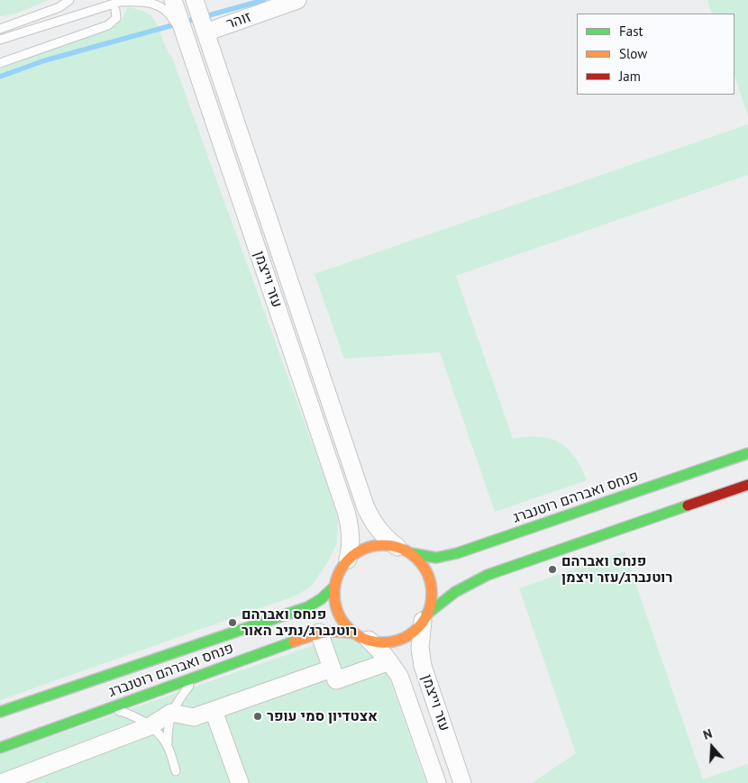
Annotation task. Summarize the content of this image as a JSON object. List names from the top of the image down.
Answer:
{
  "streets": {
    "main road": ["פנחס ואברהם רוטנברג"],
    "street": ["זוהר", "עזר וייצמן"]
  },
  "crossings": [
    ["זוהר", "עזר וייצמן"],
    ["עזר וייצמן", "פנחס ואברהם רוטנברג"]
  ],
  "places": ["פנחס ואברהם רוטנברג/עזר ויצמן", "פנחס ואברהם רוטנברג/נתיב האור", "אצטדיון סמי עופר"],
  "legend": ["Fast", "Slow", "Jam"],
  "north": "top"
}
